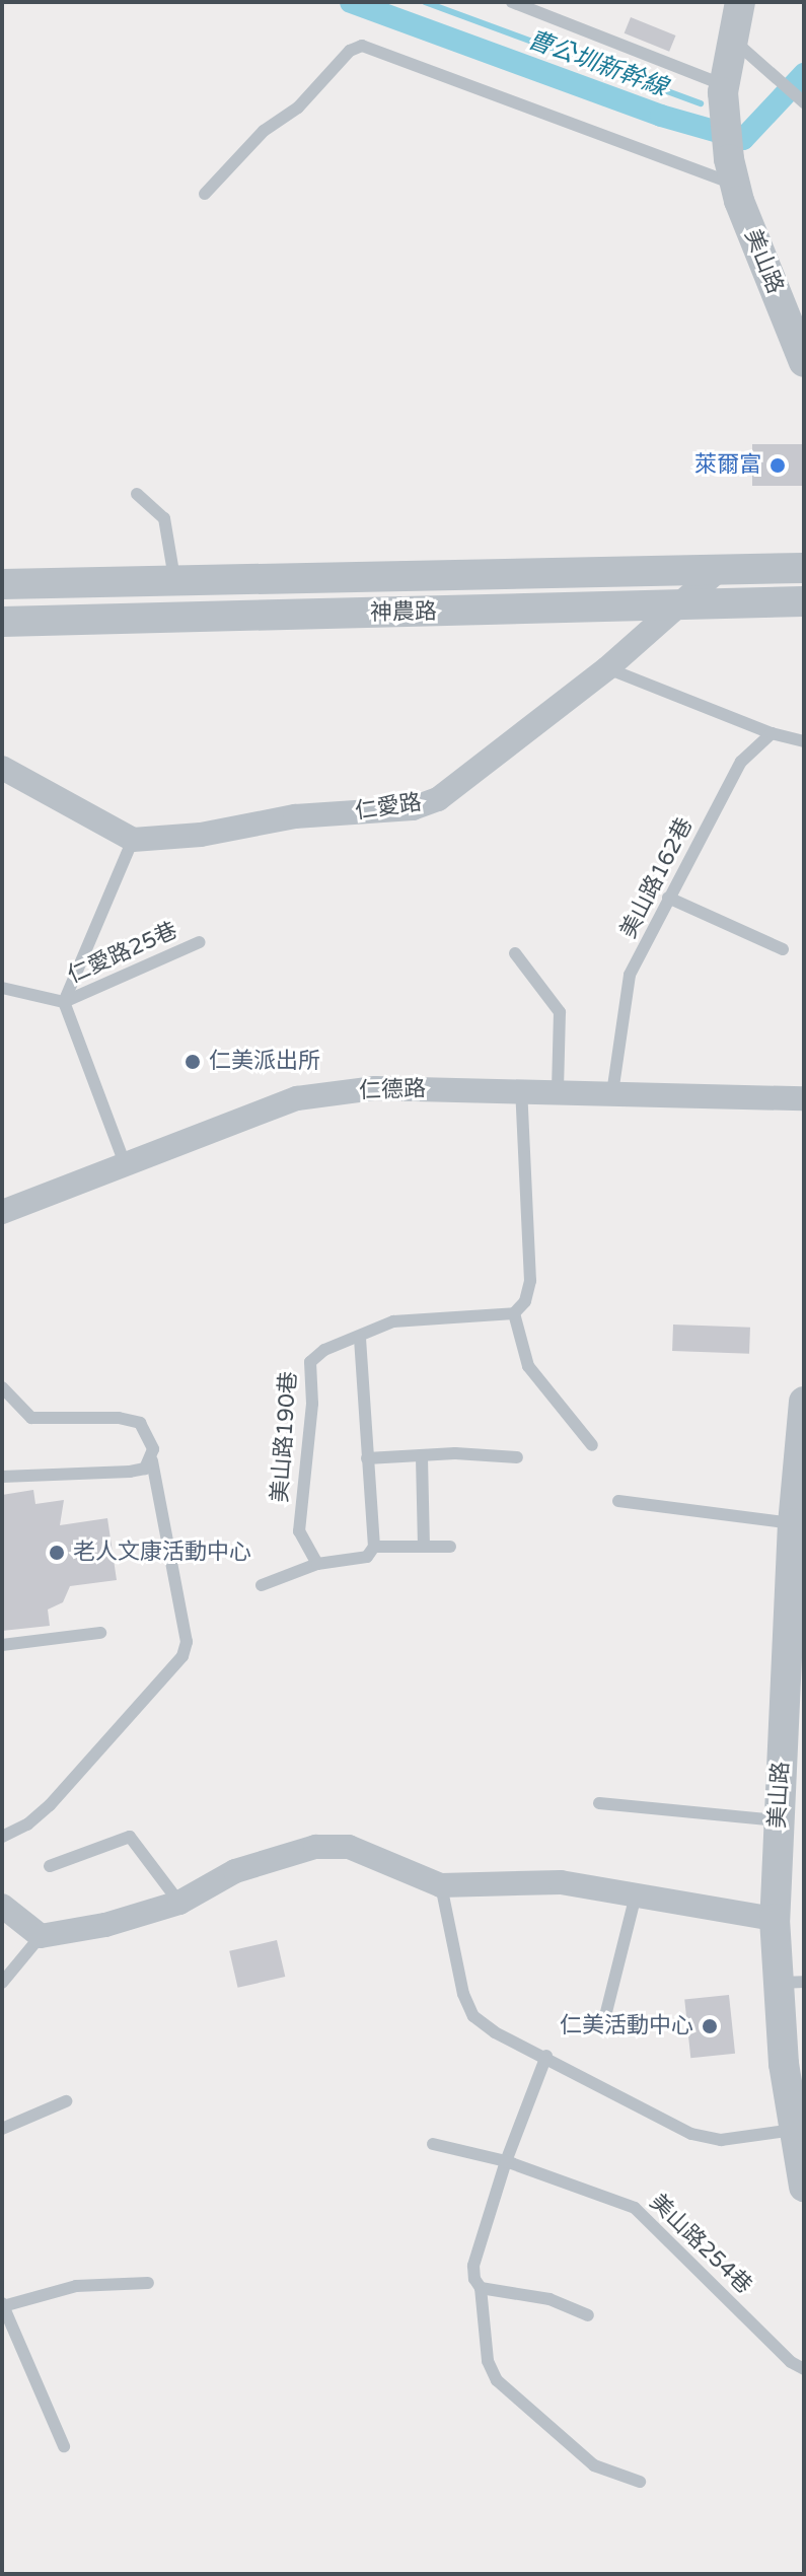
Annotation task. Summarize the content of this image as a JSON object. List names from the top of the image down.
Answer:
{
  "streets": {
    "street": [
      "美山路",
      "神農路",
      "仁愛路",
      "仁德路"
    ],
    "lane": [
      "美山路162巷",
      "仁愛路25巷",
      "美山路190巷",
      "美山路254巷"
    ]
  },
  "crossings": [
    ["神農路", "仁愛路"],
    ["美山路162巷", "仁德路"]
  ],
  "water": ["曹公圳新幹線"],
  "places": [
    "萊爾富",
    "仁美派出所",
    "老人文康活動中心",
    "仁美活動中心"
  ]
}
